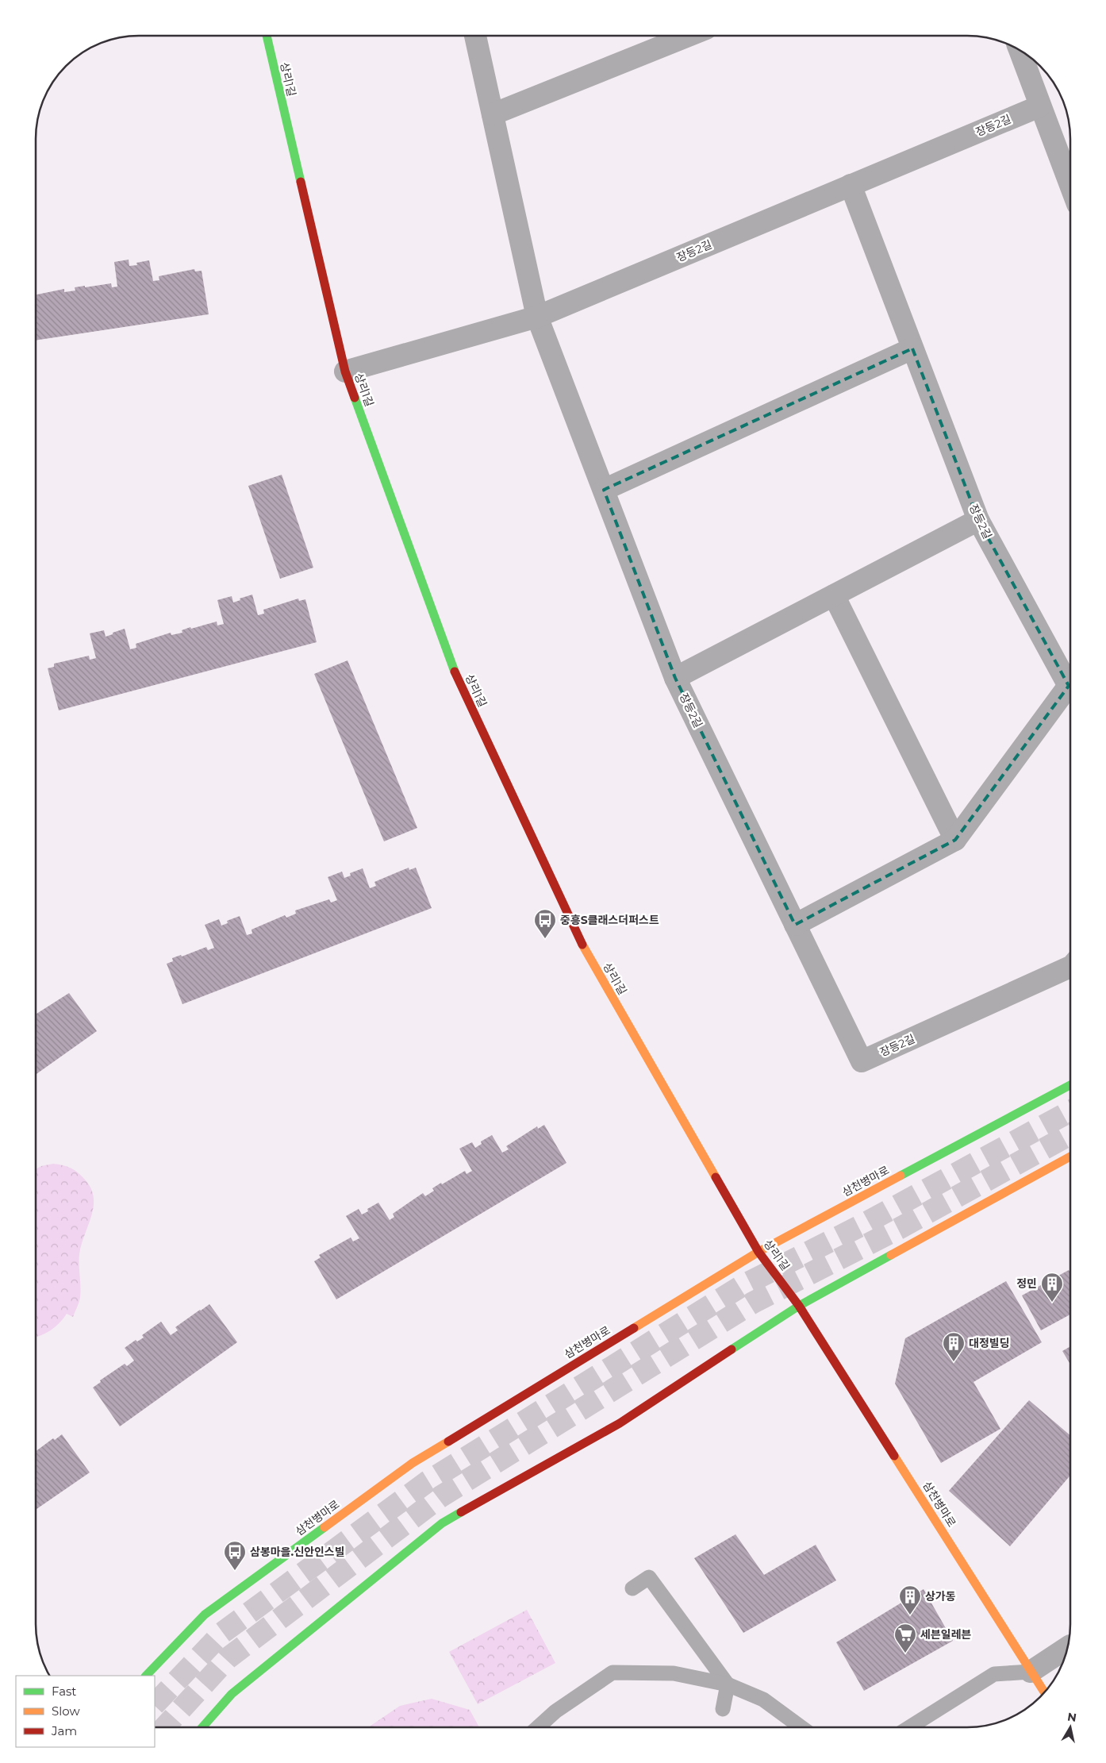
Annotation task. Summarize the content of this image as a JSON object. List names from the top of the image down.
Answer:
{
  "streets": {
    "main road": ["상리1길", "삼천병마로"],
    "street": ["장등2길"]
  },
  "crossings": [
    ["상리1길", "장등2길"],
    ["상리1길", "삼천병마로"]
  ],
  "places": {
    "bus stop": ["중흥S클래스더퍼스트", "삼봉마을.신안인스빌"],
    "building": ["정민", "대정빌딩", "상가동"],
    "supermarket": ["세븐일레븐"]
  },
  "legend": ["Fast", "Slow", "Jam"],
  "north": "top"
}
